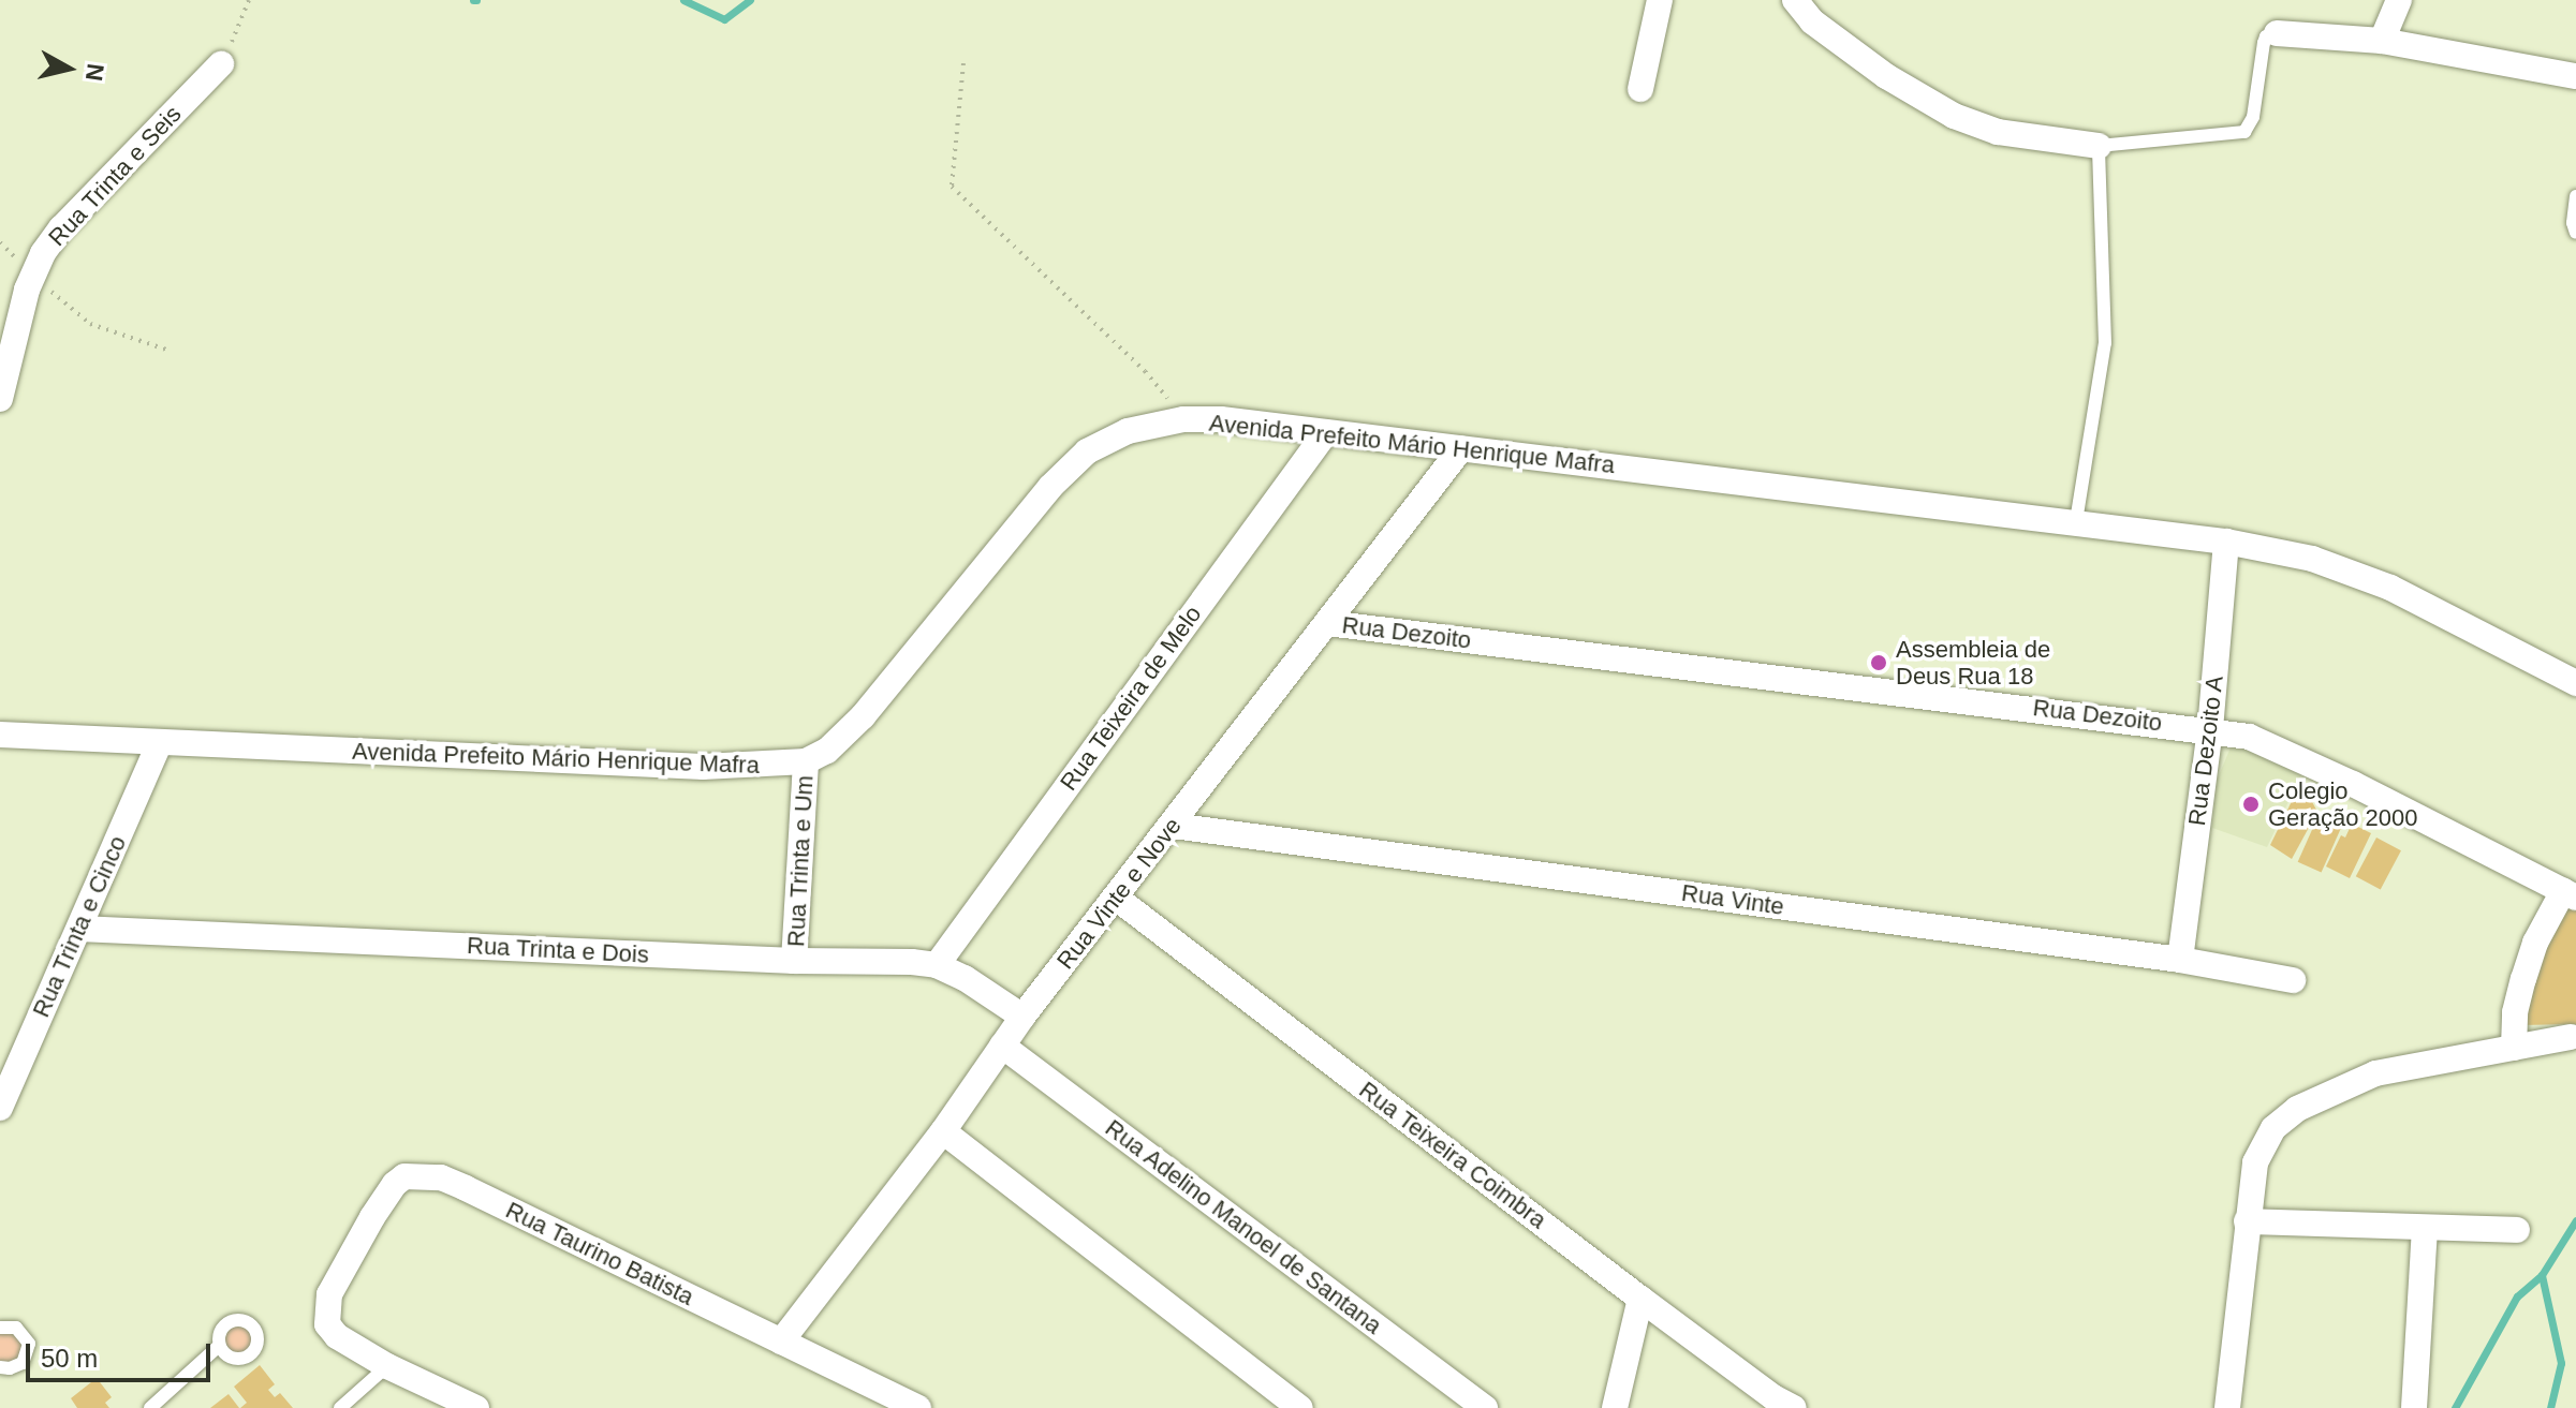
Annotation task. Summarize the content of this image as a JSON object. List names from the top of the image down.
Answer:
{
  "streets": {
    "street": [
      "Rua Trinta e Seis",
      "Avenida Prefeito Mário Henrique Mafra",
      "Rua Dezoito",
      "Rua Teixeira de Melo",
      "Rua Dezoito A",
      "Rua Trinta e Um",
      "Rua Vinte e Nove",
      "Rua Vinte",
      "Rua Trinta e Cinco",
      "Rua Trinta e Dois",
      "Rua Teixeira Coimbra",
      "Rua Adelino Manoel de Santana",
      "Rua Taurino Batista"
    ]
  },
  "crossings": [
    ["Avenida Prefeito Mário Henrique Mafra", "Rua Teixeira de Melo"],
    ["Avenida Prefeito Mário Henrique Mafra", "Rua Dezoito A"],
    ["Avenida Prefeito Mário Henrique Mafra", "Rua Trinta e Um"],
    ["Avenida Prefeito Mário Henrique Mafra", "Rua Vinte e Nove"],
    ["Avenida Prefeito Mário Henrique Mafra", "Rua Trinta e Cinco"],
    ["Rua Dezoito", "Rua Dezoito A"],
    ["Rua Dezoito", "Rua Vinte e Nove"],
    ["Rua Teixeira de Melo", "Rua Trinta e Dois"],
    ["Rua Dezoito A", "Rua Vinte"],
    ["Rua Trinta e Um", "Rua Trinta e Dois"],
    ["Rua Vinte e Nove", "Rua Vinte"],
    ["Rua Vinte e Nove", "Rua Trinta e Dois"],
    ["Rua Vinte e Nove", "Rua Teixeira Coimbra"],
    ["Rua Vinte e Nove", "Rua Adelino Manoel de Santana"],
    ["Rua Vinte e Nove", "Rua Taurino Batista"],
    ["Rua Trinta e Cinco", "Rua Trinta e Dois"]
  ],
  "places": ["Assembleia de Deus Rua 18", "Colegio Geração 2000"],
  "scale_bar": "50 m",
  "north": "right"
}
